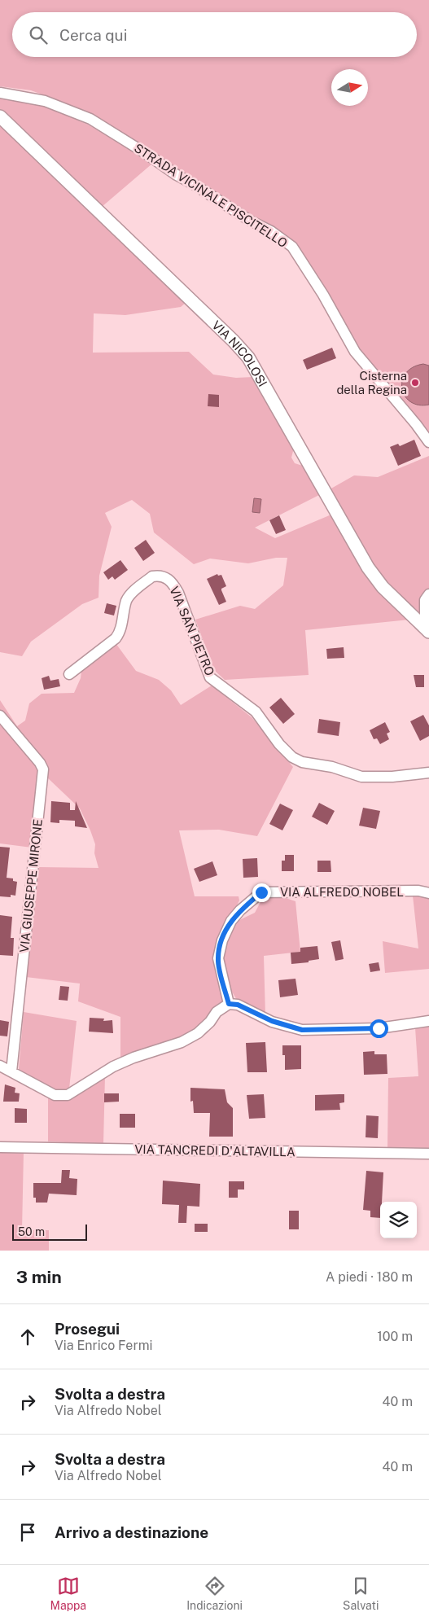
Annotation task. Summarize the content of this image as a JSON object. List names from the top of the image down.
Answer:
{
  "streets": {
    "main road": ["VIA NICOLOSI"],
    "street": [
      "STRADA VICINALE PISCITELLO",
      "VIA SAN PIETRO",
      "VIA GIUSEPPE MIRONE",
      "VIA ALFREDO NOBEL",
      "VIA TANCREDI D'ALTAVILLA"
    ]
  },
  "places": ["Cisterna della Regina"],
  "scale_bar": "50 m",
  "north": "right",
  "page": {
    "search": "Cerca qui",
    "scale": "50 m",
    "heading": ["3 min", "A piedi · 180 m"],
    "list": [
      ["Prosegui", "Via Enrico Fermi", "100 m"],
      ["Svolta a destra", "Via Alfredo Nobel", "40 m"],
      ["Svolta a destra", "Via Alfredo Nobel", "40 m"],
      "Arrivo a destinazione"
    ],
    "nav": ["Mappa", "Indicazioni", "Salvati"]
  }
}
